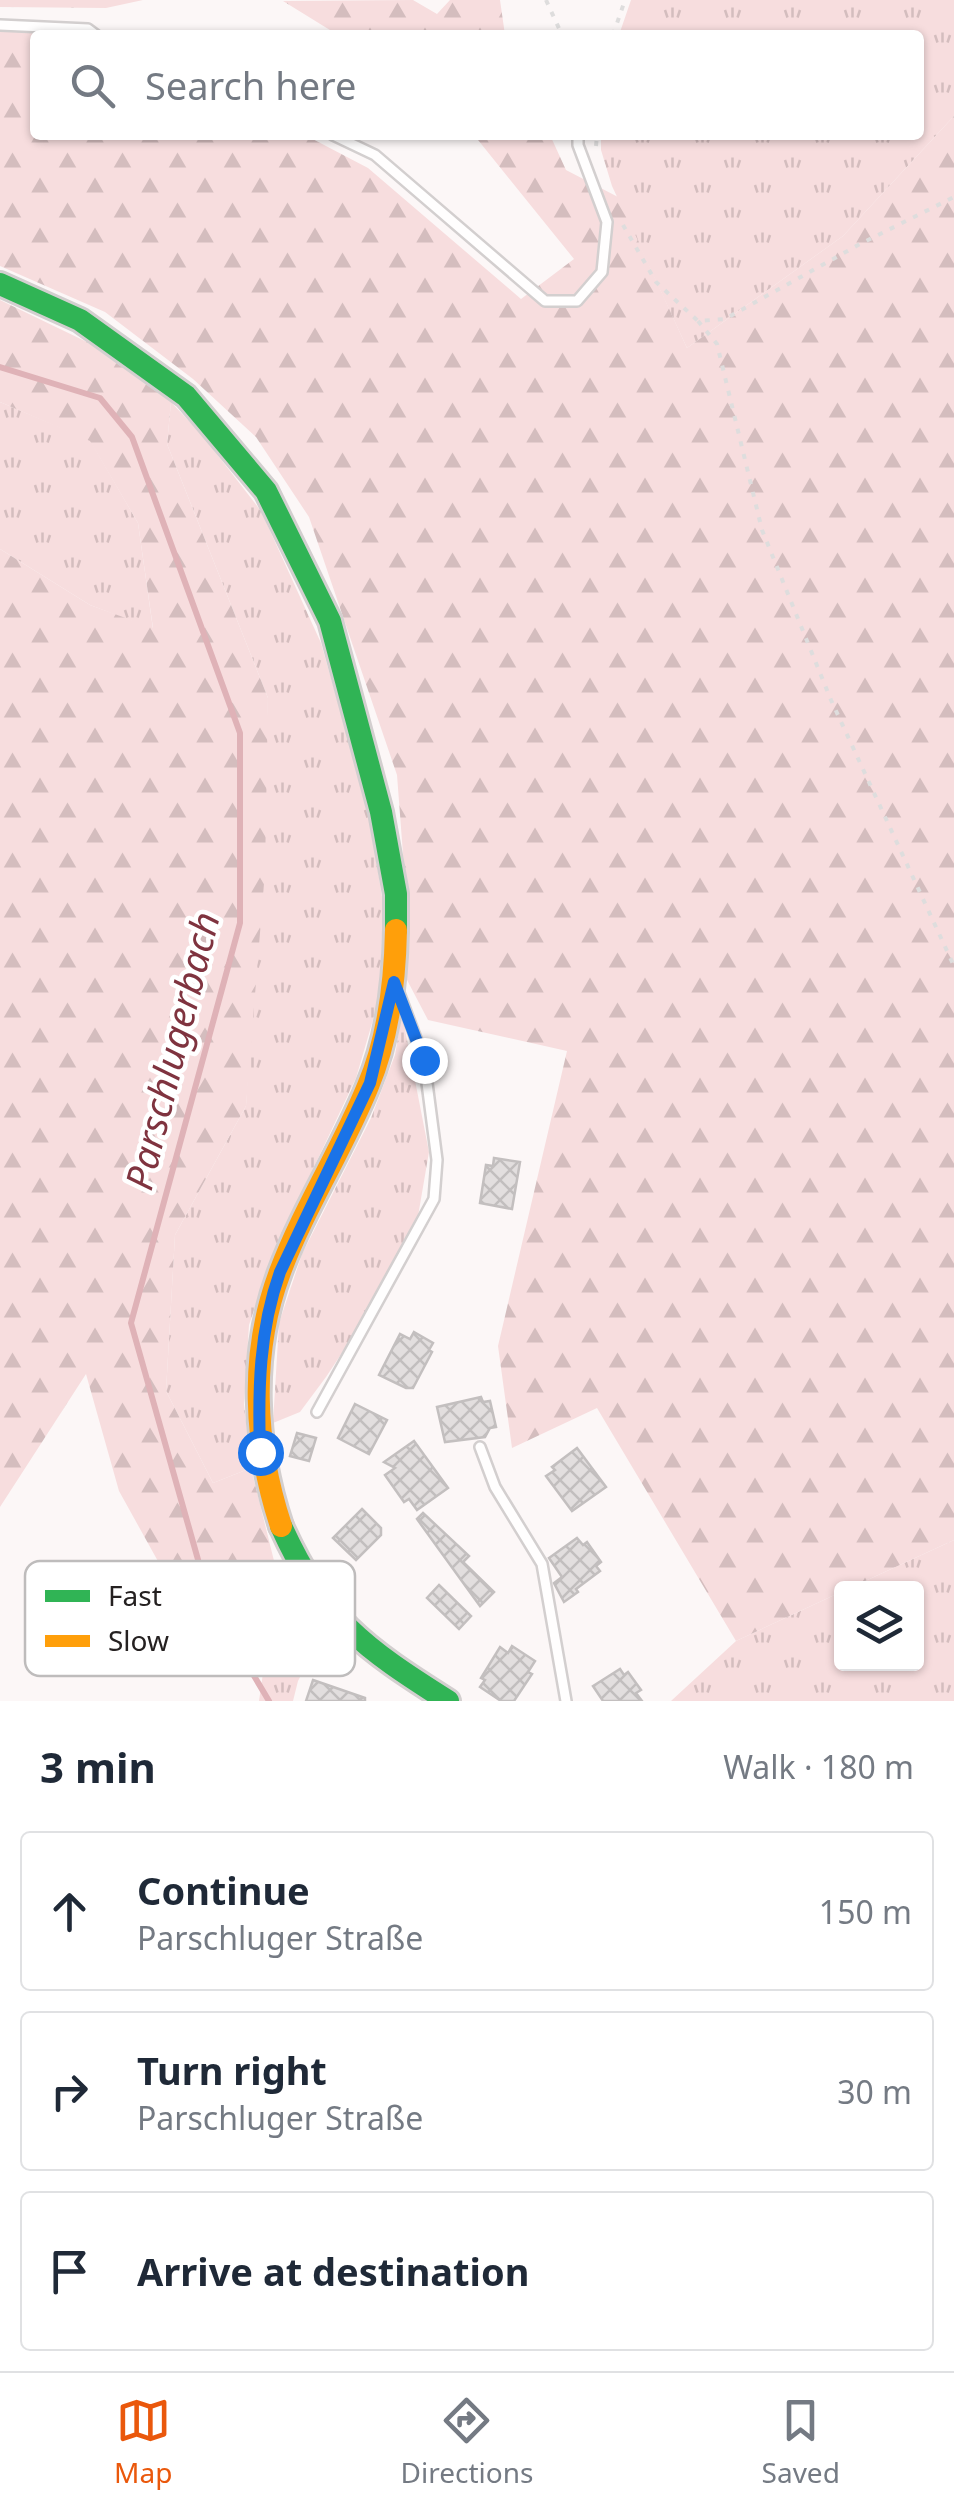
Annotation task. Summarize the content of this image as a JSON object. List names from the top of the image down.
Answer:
{
  "water": ["Parschlugerbach"],
  "legend": ["Fast", "Slow"],
  "page": {
    "search": "Search here",
    "heading": ["3 min", "Walk · 180 m"],
    "list": [
      ["Continue", "Parschluger Straße", "150 m"],
      ["Turn right", "Parschluger Straße", "30 m"],
      "Arrive at destination"
    ],
    "nav": ["Map", "Directions", "Saved"]
  }
}
